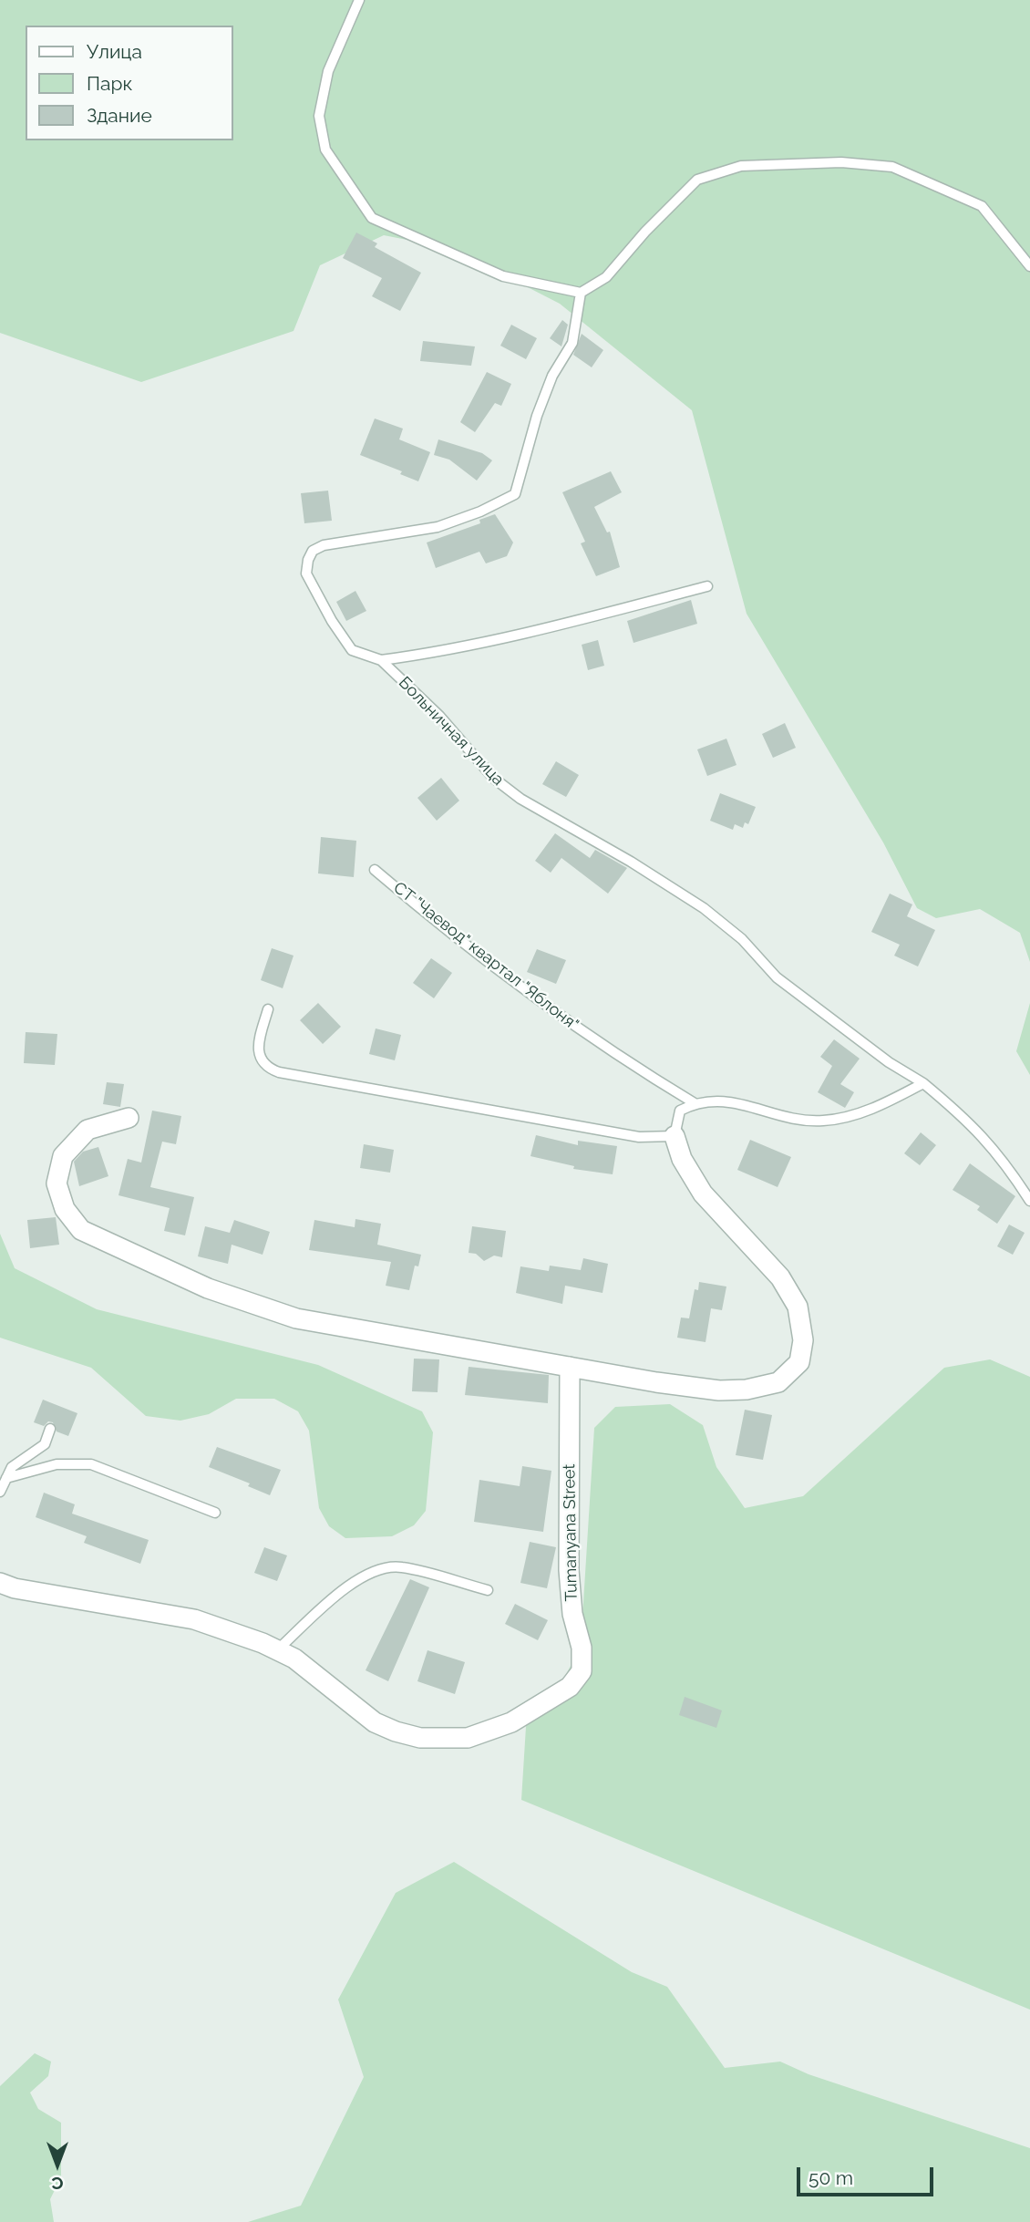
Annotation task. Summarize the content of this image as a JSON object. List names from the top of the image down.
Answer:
{
  "streets": {
    "street": ["Tumanyana Street"],
    "lane": ["Больничная улица", "СТ \"Чаевод\" квартал \"Яблоня\""]
  },
  "legend": ["Улица", "Парк", "Здание"],
  "scale_bar": "50 m",
  "north": "bottom"
}
